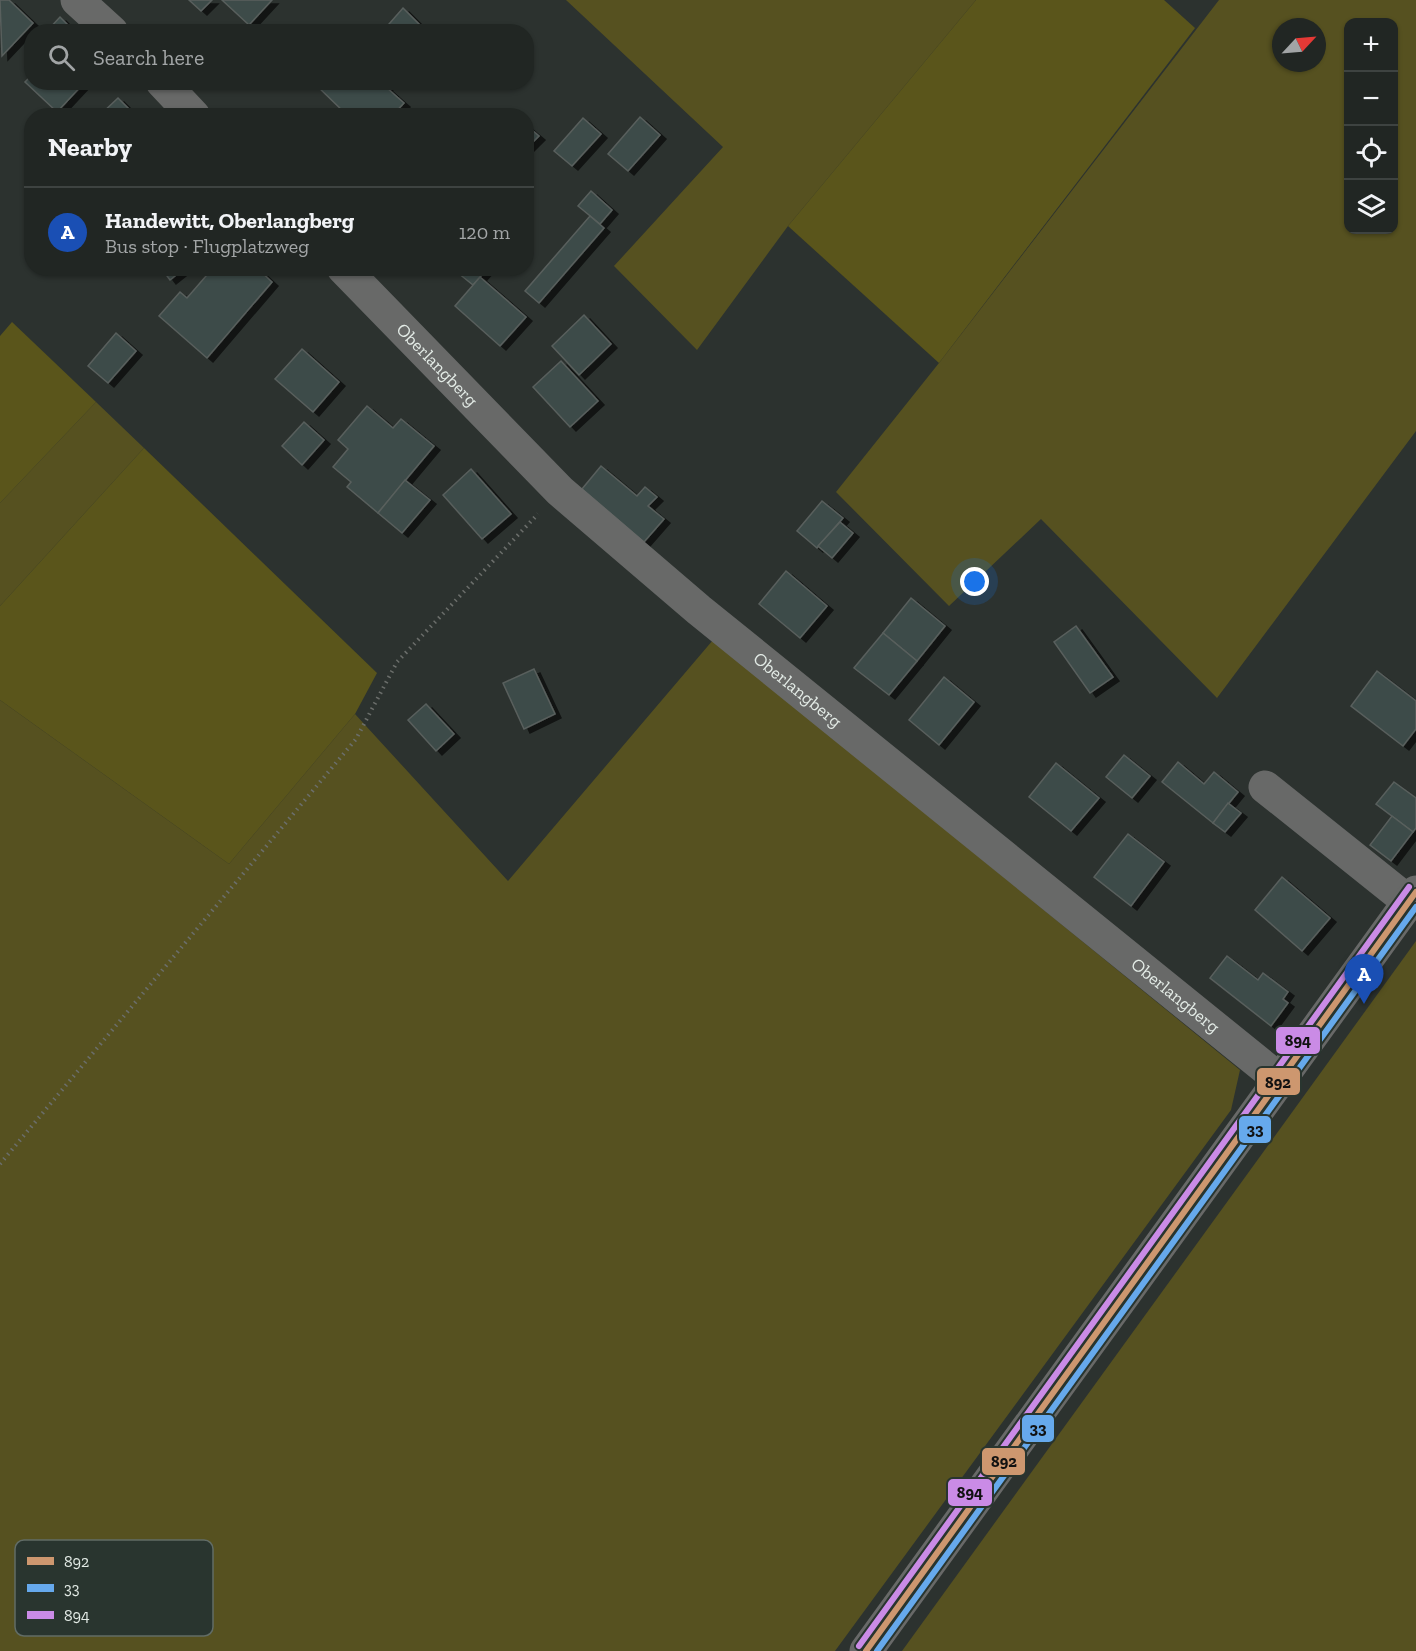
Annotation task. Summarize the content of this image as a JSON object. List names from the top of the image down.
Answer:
{
  "streets": {
    "street": ["Oberlangberg"]
  },
  "lines": ["transit line 894", "transit line 892", "transit line 33"],
  "legend": ["892", "33", "894"],
  "north": "top right",
  "page": {
    "map_buttons": ["+", "−"],
    "search": "Search here",
    "heading": "Nearby",
    "list": [
      {
        "mark": "A",
        "name": "Handewitt, Oberlangberg",
        "note": "Bus stop · Flugplatzweg",
        "value": "120 m"
      }
    ],
    "pins": "A"
  }
}
